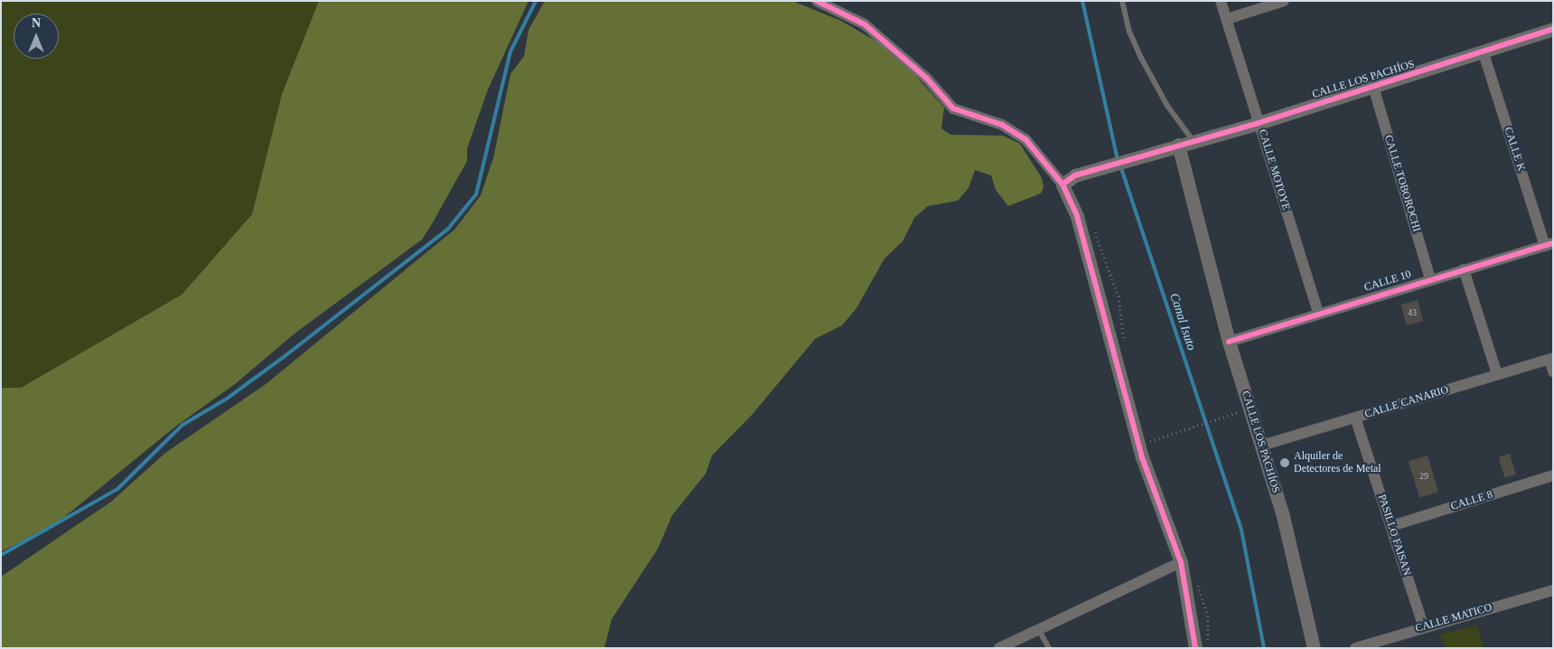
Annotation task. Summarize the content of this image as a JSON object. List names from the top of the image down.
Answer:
{
  "streets": {
    "street": [
      "CALLE LOS PACHÍOS",
      "CALLE K",
      "CALLE MOTOYE",
      "CALLE TOBOROCHI",
      "CALLE 10",
      "CALLE CANARIO",
      "CALLE 8",
      "PASILLO FAISAN",
      "CALLE MATICO"
    ]
  },
  "crossings": [
    ["CALLE LOS PACHÍOS", "CALLE K"],
    ["CALLE LOS PACHÍOS", "CALLE MOTOYE"],
    ["CALLE LOS PACHÍOS", "CALLE TOBOROCHI"],
    ["CALLE LOS PACHÍOS", "CALLE 10"],
    ["CALLE LOS PACHÍOS", "CALLE CANARIO"],
    ["CALLE K", "CALLE 10"],
    ["CALLE MOTOYE", "CALLE 10"],
    ["CALLE TOBOROCHI", "CALLE 10"],
    ["CALLE CANARIO", "PASILLO FAISAN"],
    ["CALLE 8", "PASILLO FAISAN"],
    ["PASILLO FAISAN", "CALLE MATICO"]
  ],
  "water": ["Canal Isuto"],
  "places": ["Alquiler de Detectores de Metal"],
  "house_numbers": ["43", "29"],
  "north": "top"
}
